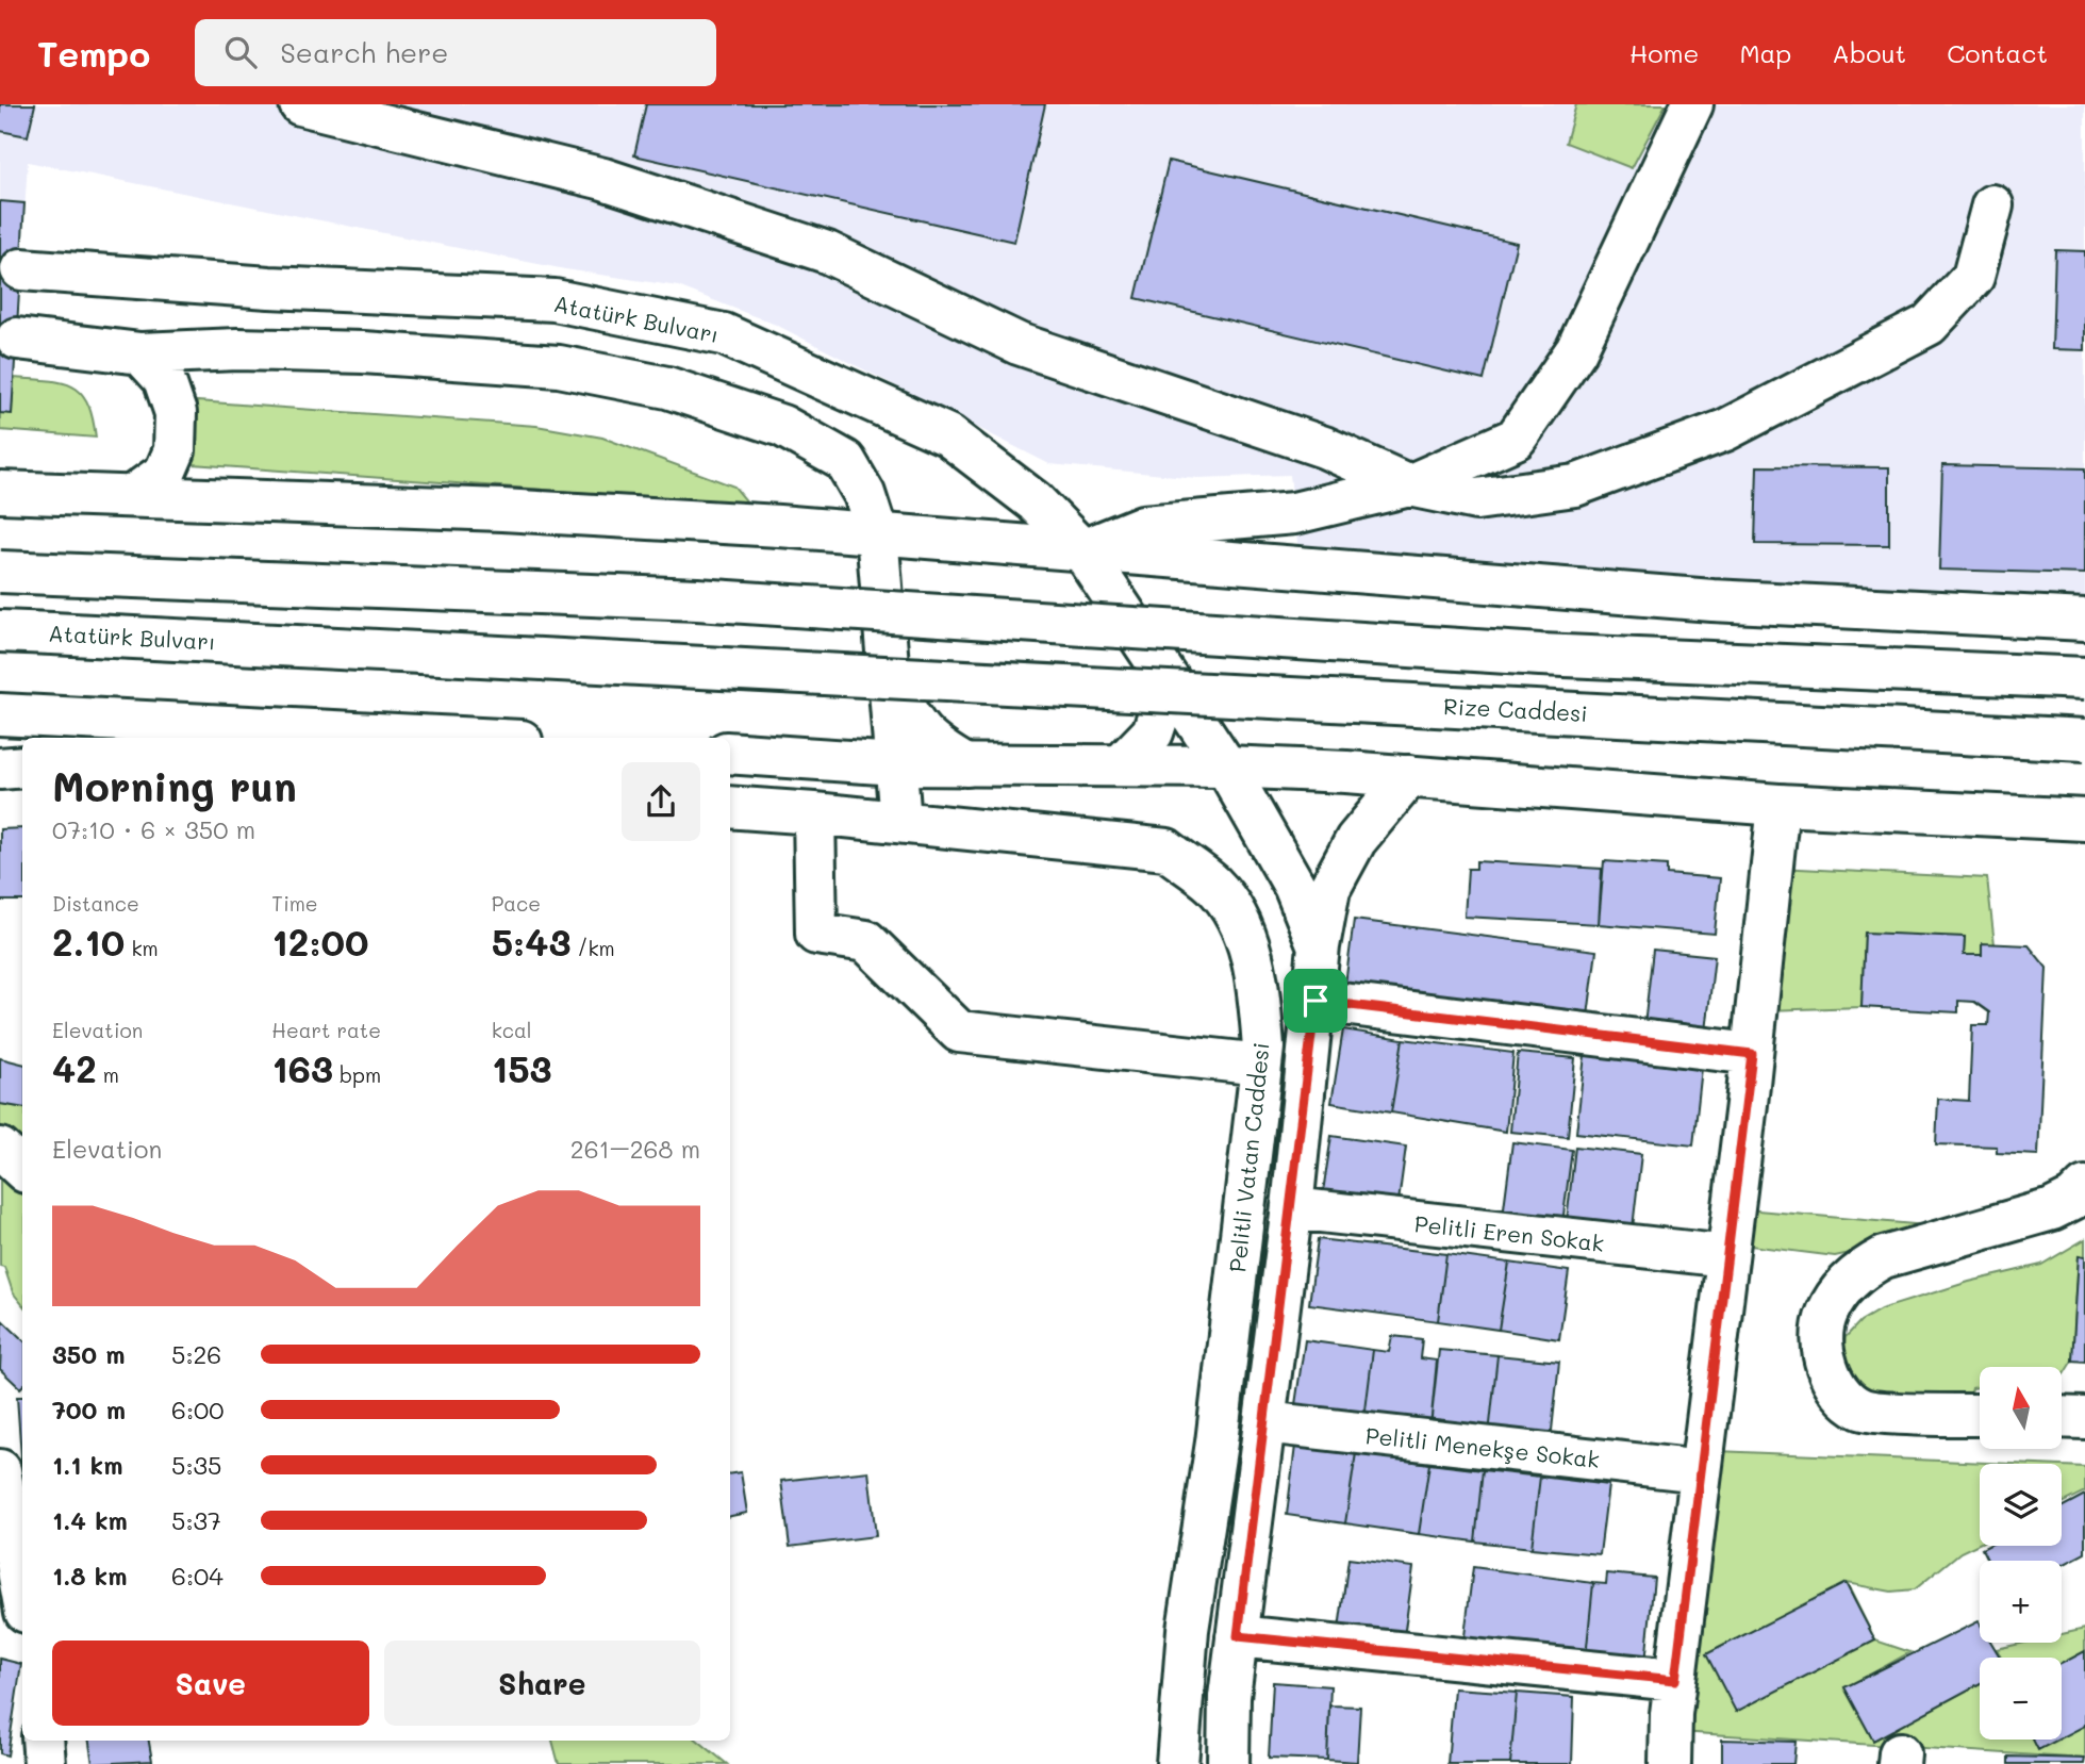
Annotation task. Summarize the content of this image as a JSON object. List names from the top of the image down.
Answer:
{
  "streets": {
    "main road": [
      "Atatürk Bulvarı",
      "Rize Caddesi",
      "Pelitli Vatan Caddesi",
      "Pelitli Eren Sokak",
      "Pelitli Menekşe Sokak"
    ]
  },
  "crossings": [
    ["Atatürk Bulvarı", "Rize Caddesi"]
  ],
  "north": "top",
  "page": {
    "header": "Tempo",
    "search": "Search here",
    "nav": [
      "Home",
      "Map",
      "About",
      "Contact"
    ],
    "heading": ["Morning run", "07:10 · 6 × 350 m"],
    "stats": [
      ["Distance", "2.10 km"],
      ["Time", "12:00"],
      ["Pace", "5:43 /km"],
      ["Elevation", "42 m"],
      ["Heart rate", "163 bpm"],
      ["kcal", "153"]
    ],
    "chart": ["Elevation", "261–268 m"],
    "list": [
      {
        "name": "350 m",
        "note": "5:26"
      },
      {
        "name": "700 m",
        "note": "6:00"
      },
      {
        "name": "1.1 km",
        "note": "5:35"
      },
      {
        "name": "1.4 km",
        "note": "5:37"
      },
      {
        "name": "1.8 km",
        "note": "6:04"
      }
    ],
    "map_buttons": ["+", "−"],
    "buttons": ["Save", "Share"]
  }
}
